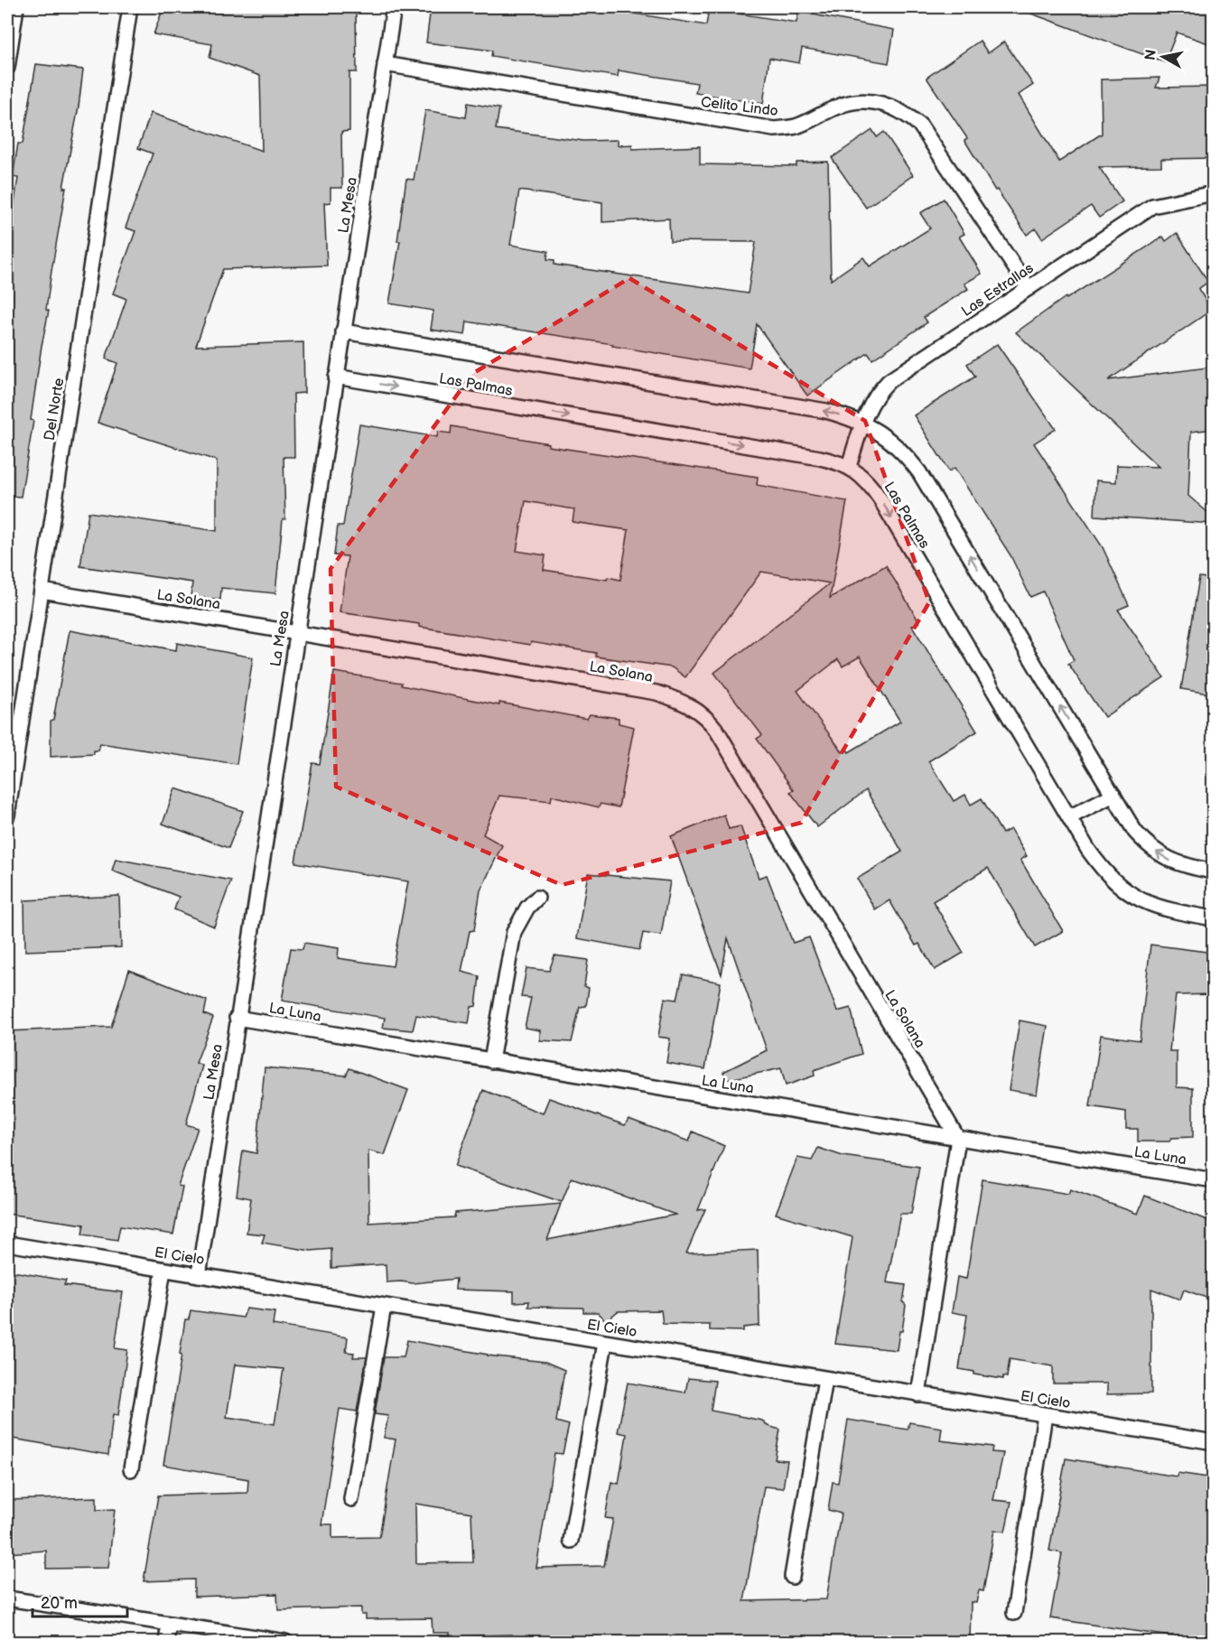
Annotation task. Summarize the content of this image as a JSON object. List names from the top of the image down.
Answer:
{
  "streets": {
    "lane": [
      "Celito Lindo",
      "La Mesa",
      "Las Estrallas",
      "Las Palmas",
      "Del Norte",
      "La Solana",
      "La Luna",
      "El Cielo"
    ]
  },
  "crossings": [
    ["Celito Lindo", "La Mesa"],
    ["Celito Lindo", "Las Estrallas"],
    ["La Mesa", "Las Palmas"],
    ["La Mesa", "La Solana"],
    ["La Mesa", "La Luna"],
    ["La Mesa", "El Cielo"],
    ["Las Estrallas", "Las Palmas"],
    ["Del Norte", "La Solana"],
    ["La Solana", "La Luna"]
  ],
  "scale_bar": "20 m",
  "north": "left"
}
